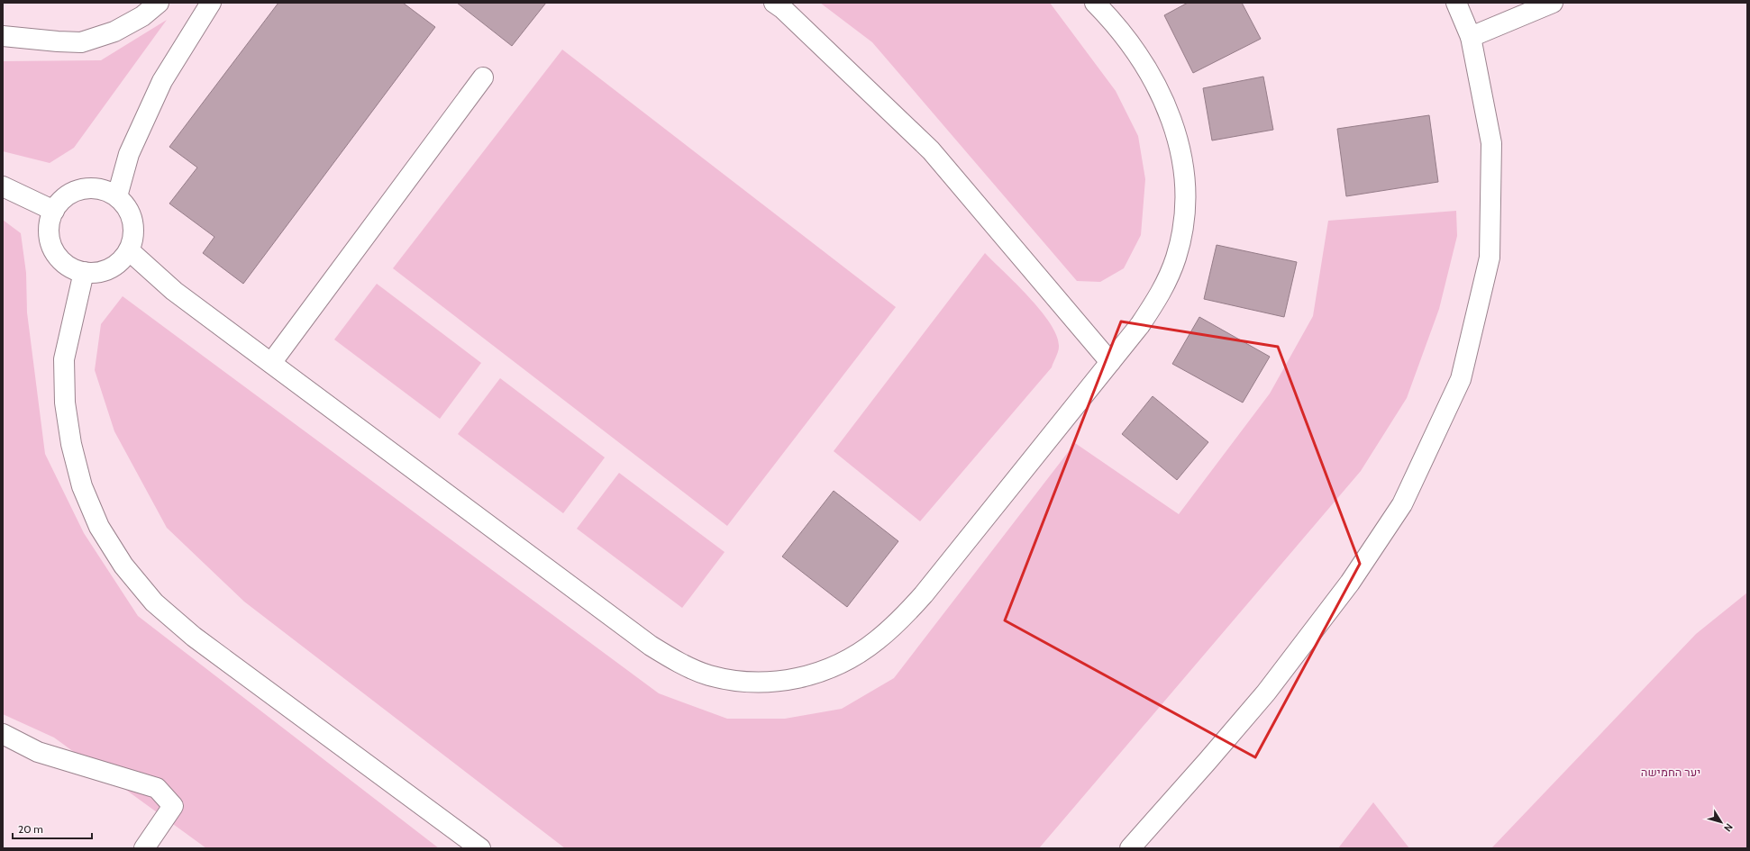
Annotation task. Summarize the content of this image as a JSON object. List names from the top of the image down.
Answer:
{
  "parks": ["יער החמישה"],
  "scale_bar": "20 m",
  "north": "bottom right"
}
